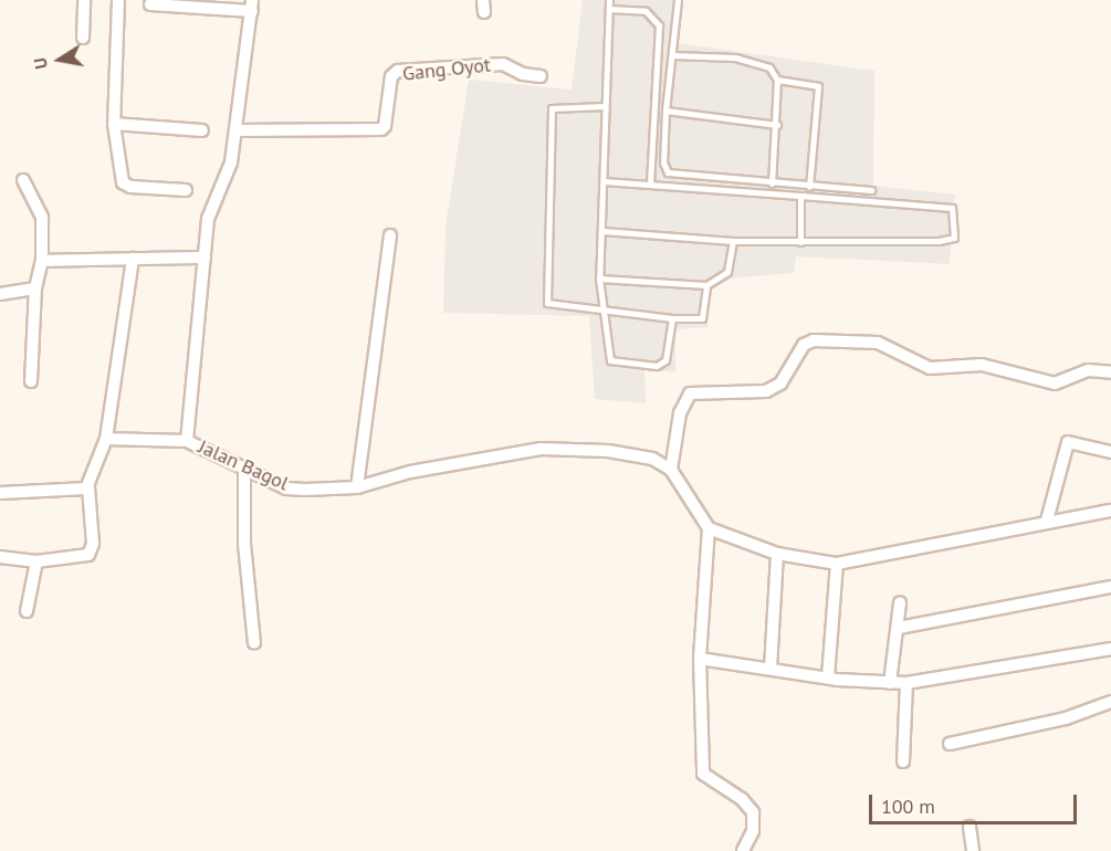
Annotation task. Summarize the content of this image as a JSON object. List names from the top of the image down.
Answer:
{
  "streets": {
    "street": ["Gang Oyot", "Jalan Bagol"]
  },
  "crossings": [
    ["Gang Oyot", "Jalan Bagol"]
  ],
  "scale_bar": "100 m",
  "north": "left"
}
